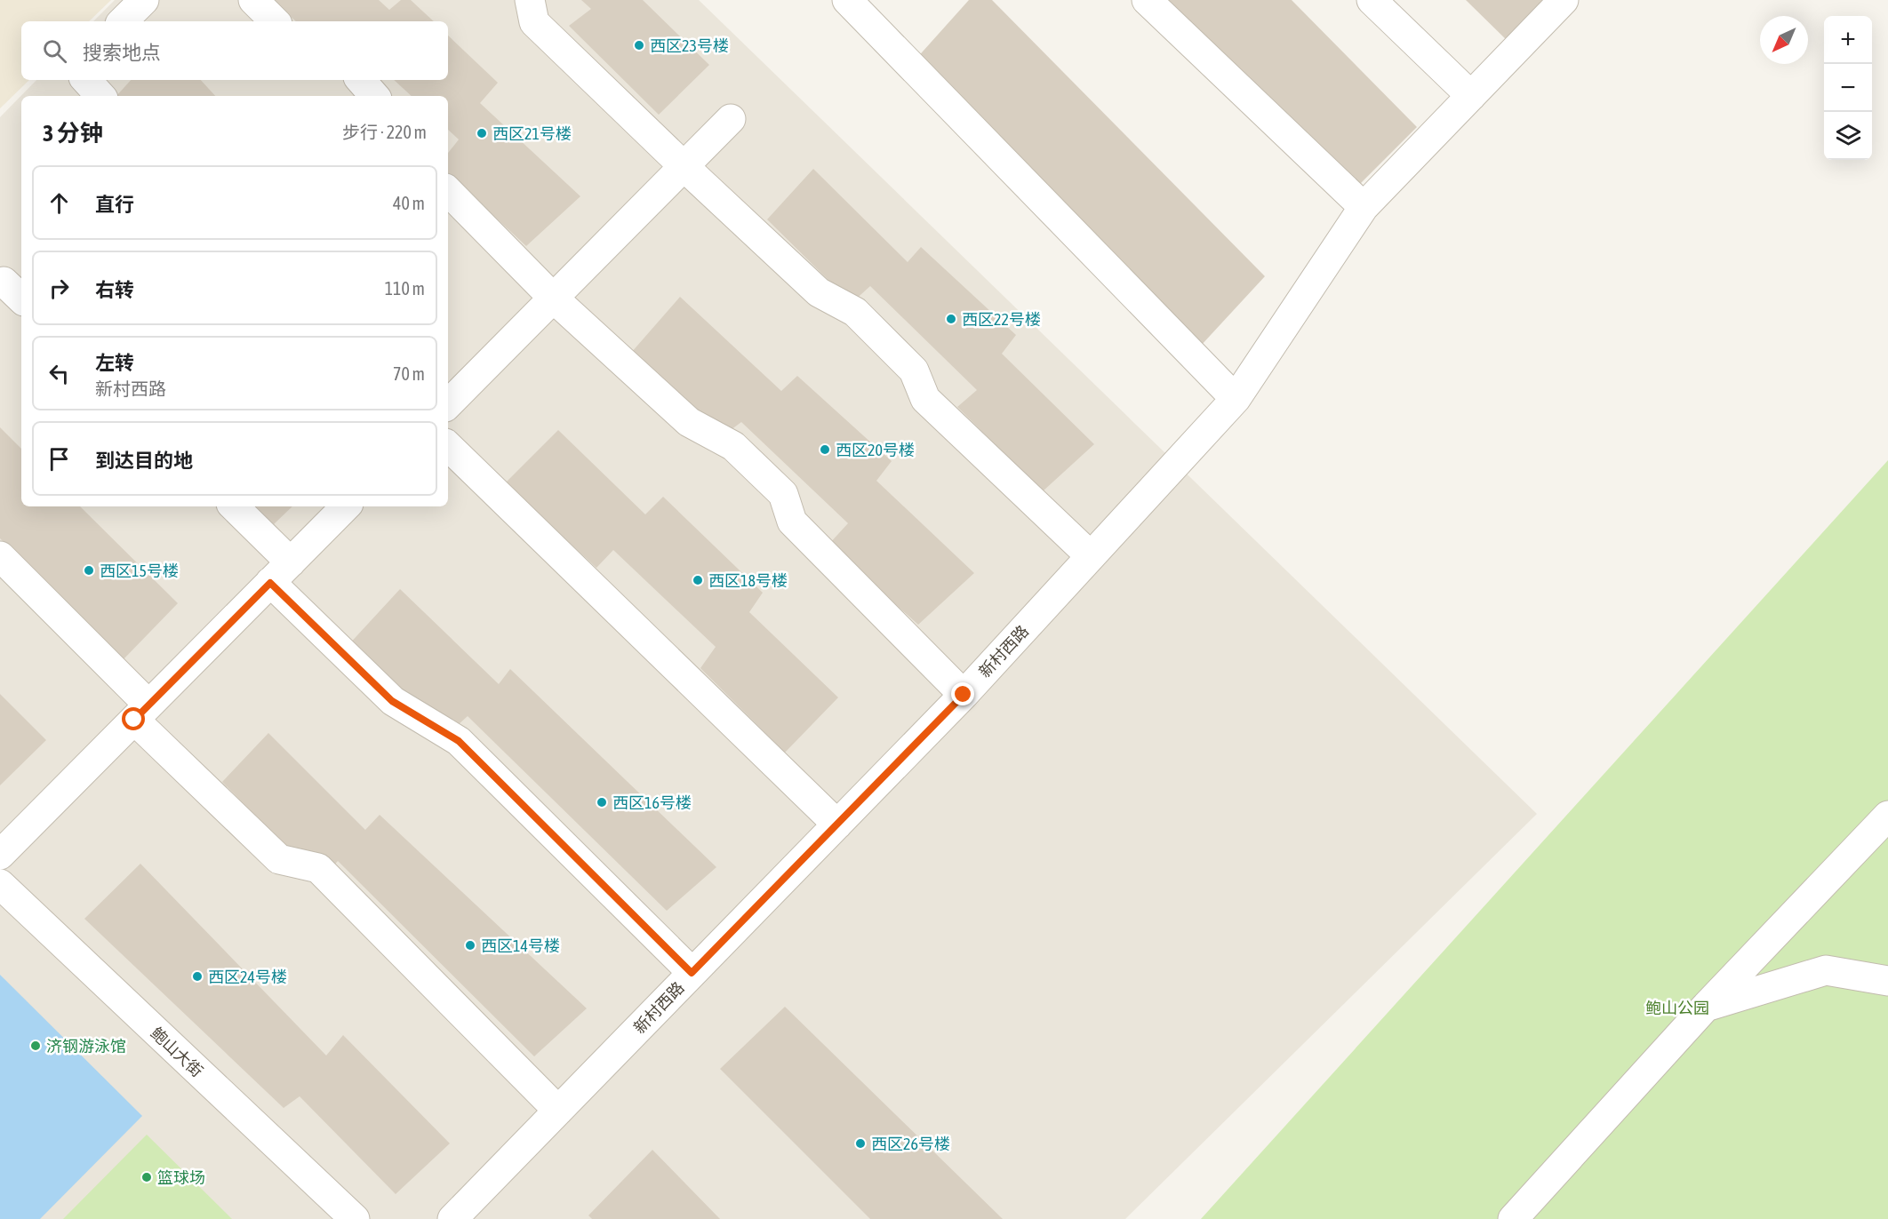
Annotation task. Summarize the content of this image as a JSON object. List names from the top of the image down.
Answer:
{
  "streets": {
    "street": ["新村西路", "鲍山大街"]
  },
  "parks": ["鲍山公园"],
  "places": [
    "西区23号楼",
    "西区21号楼",
    "西区22号楼",
    "西区20号楼",
    "西区15号楼",
    "西区18号楼",
    "西区16号楼",
    "西区14号楼",
    "西区24号楼",
    "济钢游泳馆",
    "西区26号楼",
    "篮球场"
  ],
  "north": "bottom left",
  "page": {
    "map_buttons": ["+", "−"],
    "search": "搜索地点",
    "heading": ["3 分钟", "步行 · 220 m"],
    "list": [
      ["直行", "40 m"],
      ["右转", "110 m"],
      ["左转", "新村西路", "70 m"],
      "到达目的地"
    ]
  }
}
